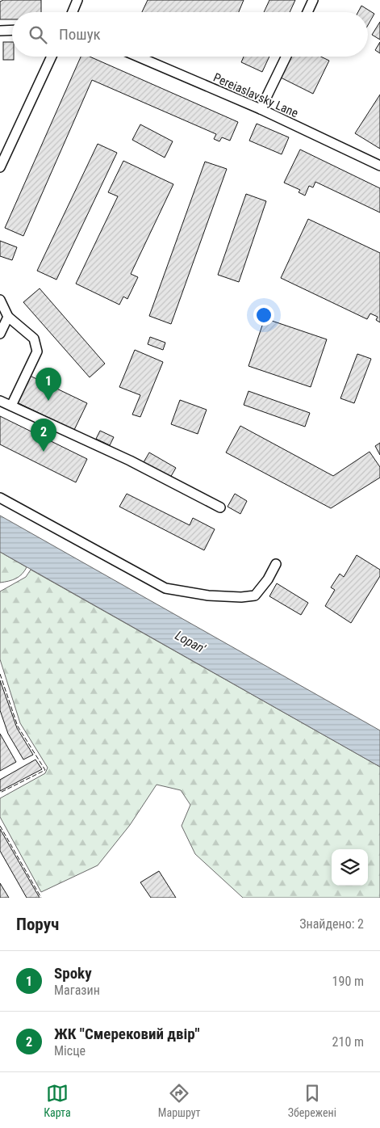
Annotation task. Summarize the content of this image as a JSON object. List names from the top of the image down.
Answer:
{
  "streets": {
    "street": ["Pereiaslavsky Lane"]
  },
  "water": ["Lopan'"],
  "page": {
    "search": "Пошук",
    "pins": ["1", "2"],
    "heading": ["Поруч", "Знайдено: 2"],
    "list": [
      {
        "mark": "1",
        "name": "Spoky",
        "note": "Магазин",
        "value": "190 m"
      },
      {
        "mark": "2",
        "name": "ЖК \"Смерековий двір\"",
        "note": "Місце",
        "value": "210 m"
      }
    ],
    "nav": ["Карта", "Маршрут", "Збережені"]
  }
}
